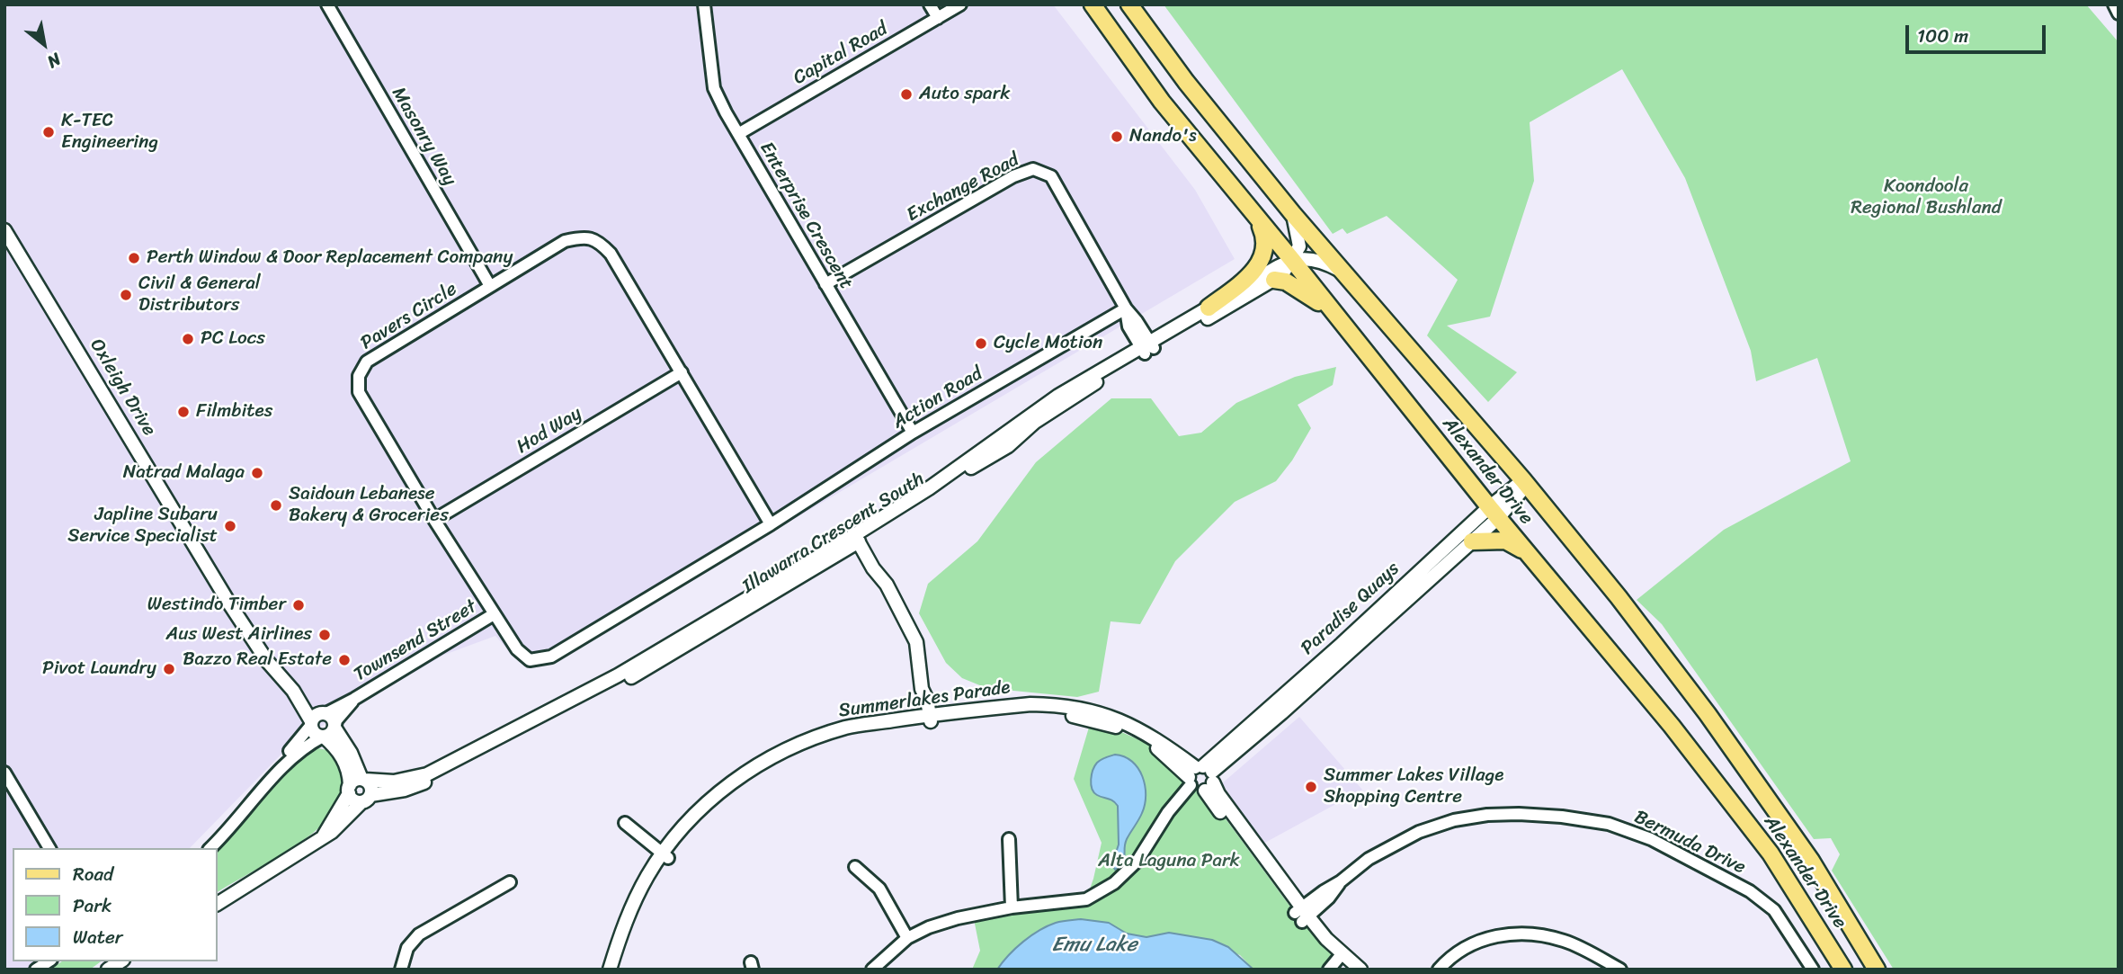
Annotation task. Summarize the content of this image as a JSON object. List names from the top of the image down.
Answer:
{
  "streets": {
    "main road": ["Alexander Drive"],
    "street": [
      "Capital Road",
      "Masonry Way",
      "Exchange Road",
      "Enterprise Crescent",
      "Pavers Circle",
      "Oxleigh Drive",
      "Action Road",
      "Hod Way",
      "Illawarra Crescent South",
      "Paradise Quays",
      "Townsend Street",
      "Summerlakes Parade",
      "Bermuda Drive"
    ]
  },
  "crossings": [
    ["Capital Road", "Enterprise Crescent"],
    ["Masonry Way", "Pavers Circle"],
    ["Exchange Road", "Enterprise Crescent"],
    ["Exchange Road", "Action Road"],
    ["Exchange Road", "Illawarra Crescent South"],
    ["Enterprise Crescent", "Action Road"],
    ["Pavers Circle", "Action Road"],
    ["Pavers Circle", "Hod Way"],
    ["Pavers Circle", "Townsend Street"],
    ["Oxleigh Drive", "Townsend Street"],
    ["Alexander Drive", "Illawarra Crescent South"],
    ["Alexander Drive", "Paradise Quays"],
    ["Paradise Quays", "Summerlakes Parade"],
    ["Summerlakes Parade", "Bermuda Drive"]
  ],
  "water": ["Emu Lake"],
  "parks": ["Koondoola Regional Bushland", "Alta Laguna Park"],
  "places": [
    "Auto spark",
    "K-TEC Engineering",
    "Nando's",
    "Perth Window & Door Replacement Company",
    "Civil & General Distributors",
    "PC Locs",
    "Cycle Motion",
    "Filmbites",
    "Natrad Malaga",
    "Saidoun Lebanese Bakery & Groceries",
    "Japline Subaru Service Specialist",
    "Westindo Timber",
    "Aus West Airlines",
    "Bazzo Real Estate",
    "Pivot Laundry",
    "Summer Lakes Village Shopping Centre"
  ],
  "legend": ["Road", "Park", "Water"],
  "scale_bar": "100 m",
  "north": "bottom right"
}
